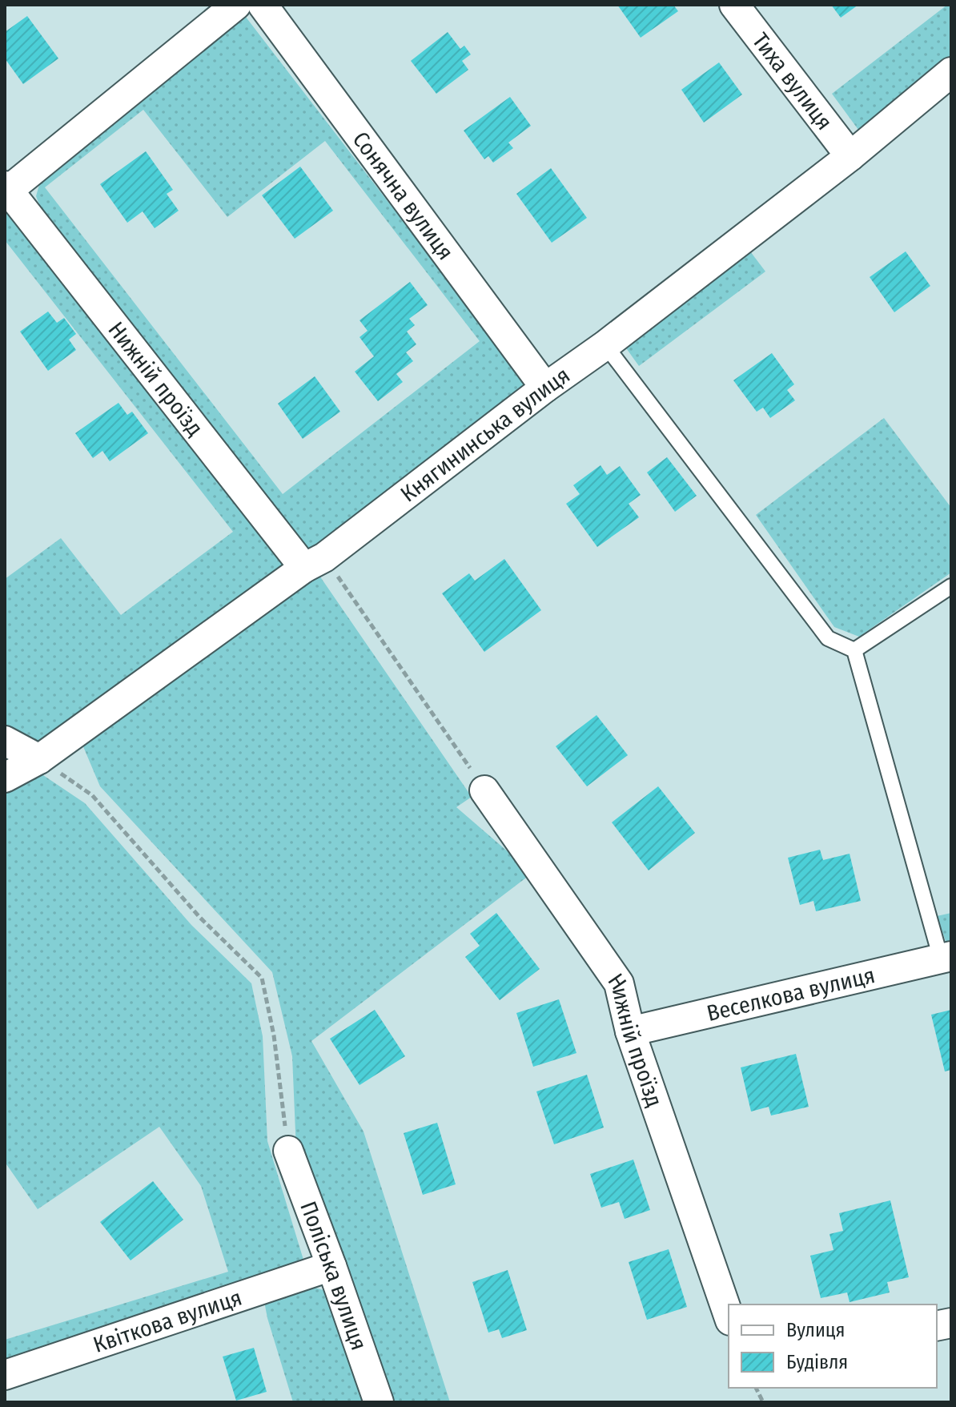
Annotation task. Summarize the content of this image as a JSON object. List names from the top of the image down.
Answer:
{
  "streets": {
    "street": [
      "Тиха вулиця",
      "Сонячна вулиця",
      "Нижній проїзд",
      "Княгининська вулиця",
      "Веселкова вулиця",
      "Поліська вулиця",
      "Квіткова вулиця"
    ]
  },
  "crossings": [
    ["Тиха вулиця", "Княгининська вулиця"],
    ["Сонячна вулиця", "Княгининська вулиця"],
    ["Нижній проїзд", "Княгининська вулиця"],
    ["Нижній проїзд", "Веселкова вулиця"],
    ["Поліська вулиця", "Квіткова вулиця"]
  ],
  "legend": ["Вулиця", "Будівля"]
}
